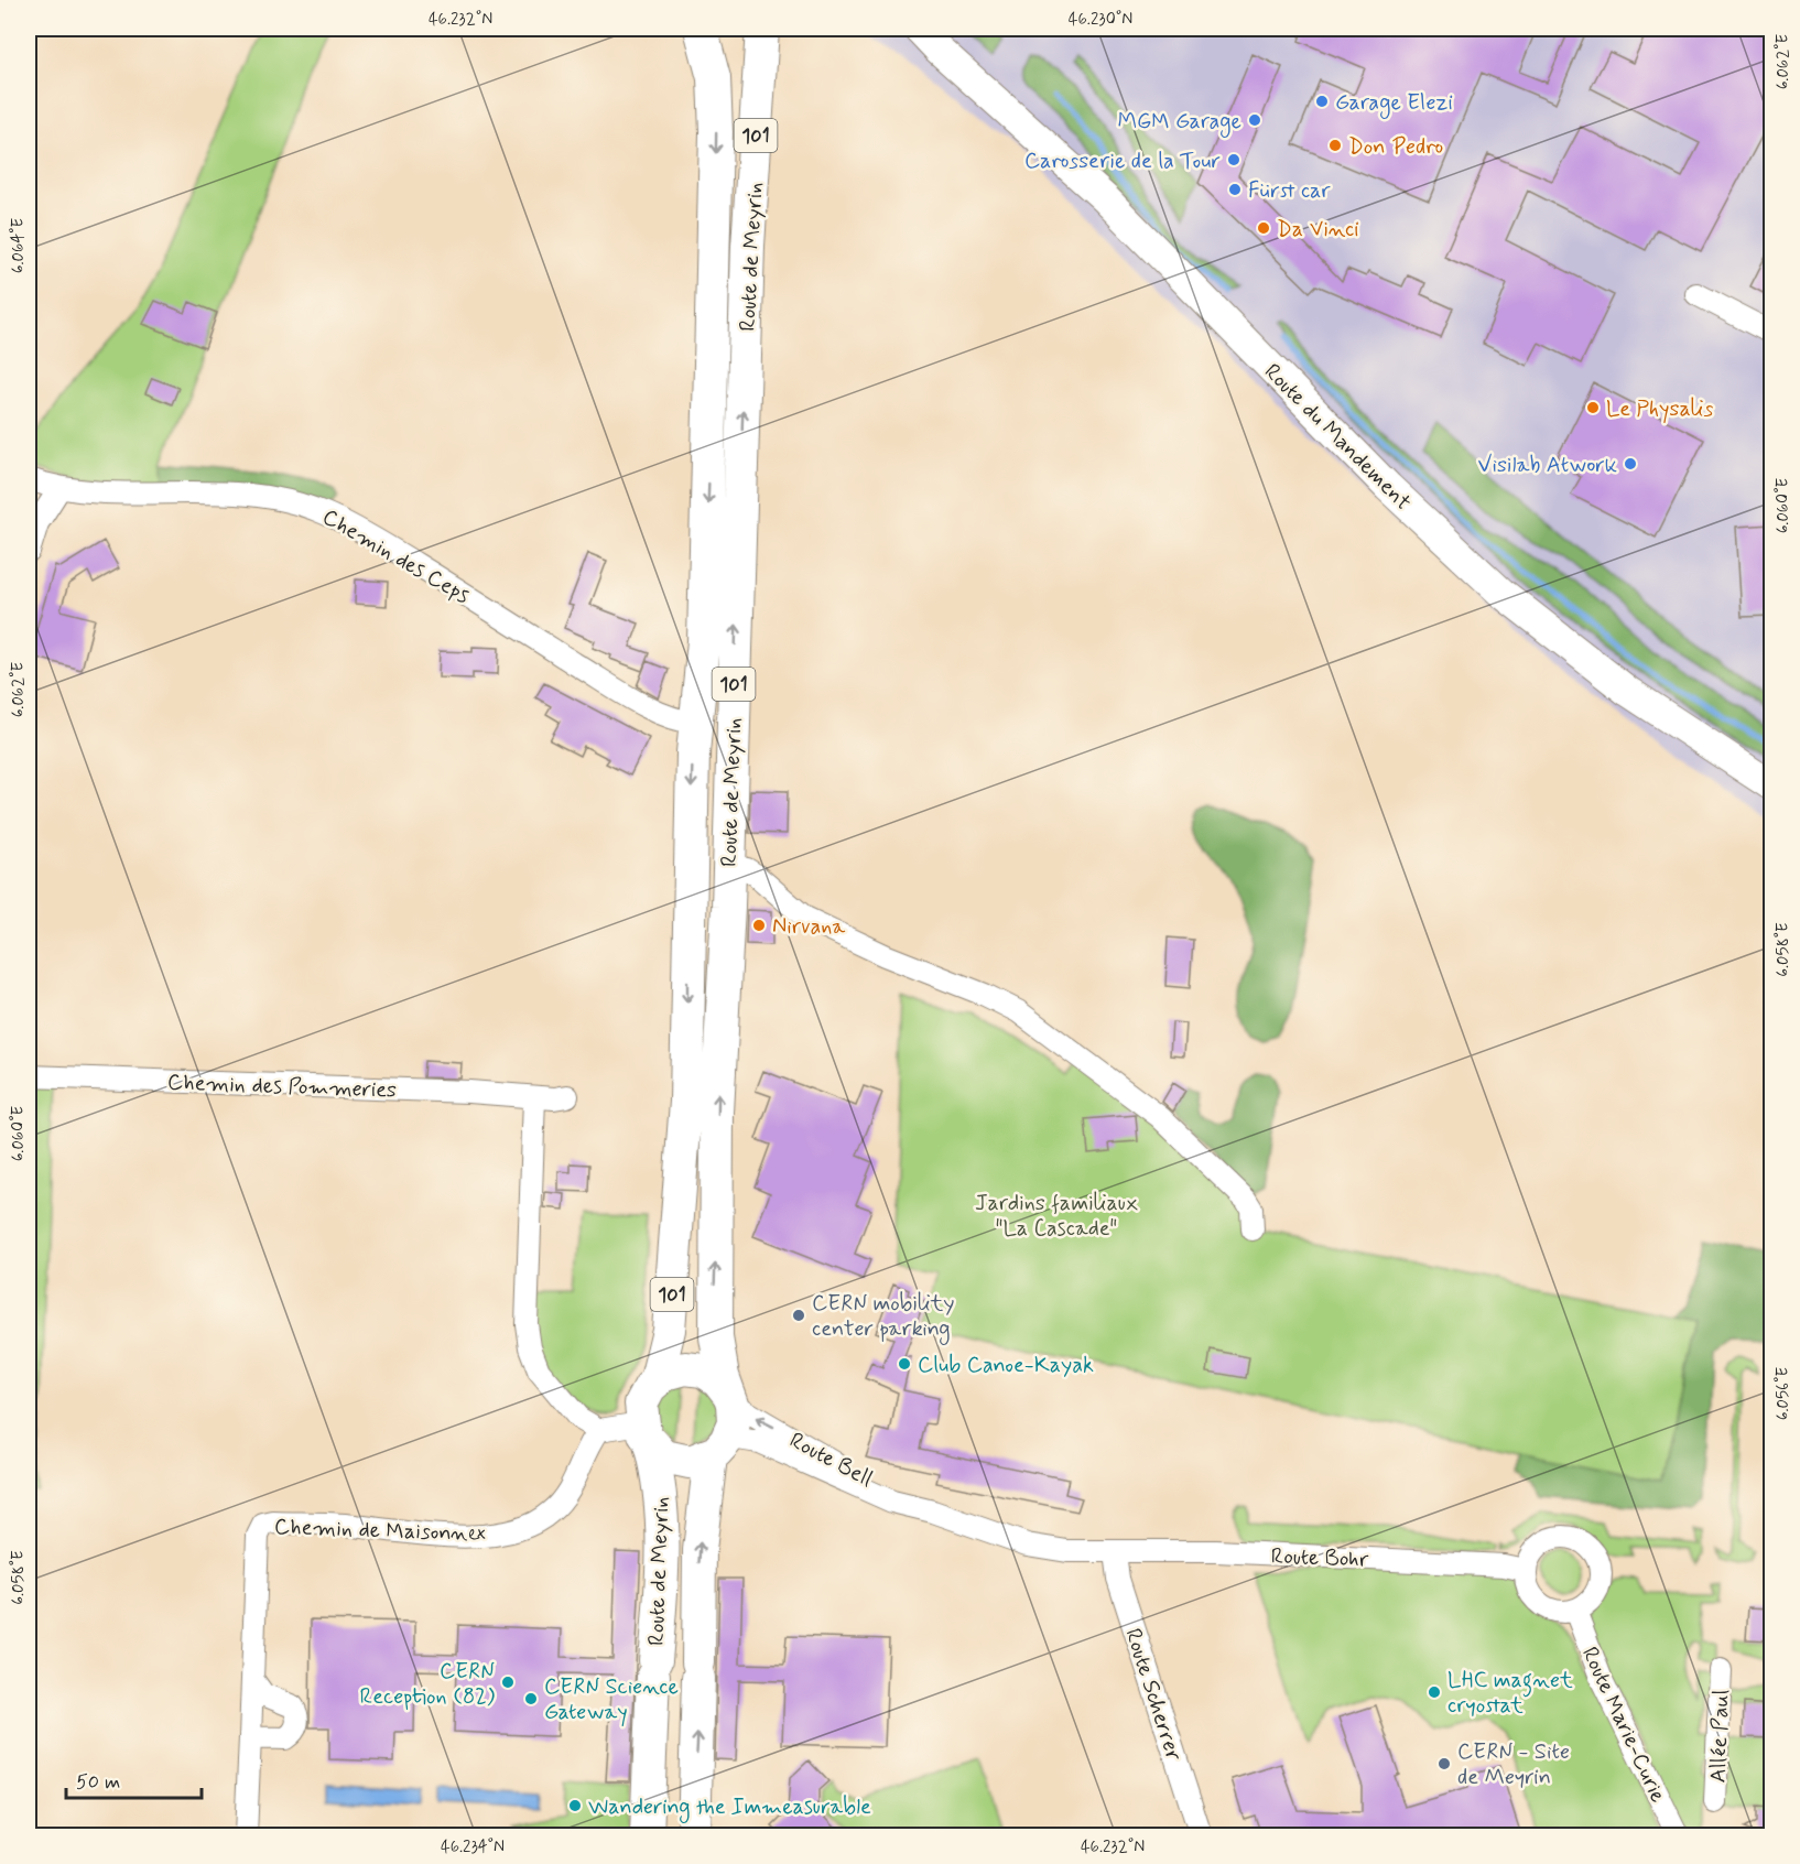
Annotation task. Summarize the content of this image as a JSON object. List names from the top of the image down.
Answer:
{
  "streets": {
    "main road": ["101", "Route de Meyrin", "Route du Mandement"],
    "street": [
      "Chemin des Ceps",
      "Chemin des Pommeries",
      "Route Bell",
      "Chemin de Maisonnex",
      "Route Bohr",
      "Route Scherrer",
      "Route Marie-Curie",
      "Allée Paul"
    ]
  },
  "crossings": [
    ["Route de Meyrin", "Chemin des Ceps"],
    ["Route de Meyrin", "Route Bell"],
    ["Route Bell", "Route Bohr"],
    ["Route Bell", "Route Scherrer"],
    ["Route Bohr", "Route Scherrer"],
    ["Route Bohr", "Route Marie-Curie"]
  ],
  "parks": ["Jardins familiaux \"La Cascade\""],
  "places": [
    "Garage Elezi",
    "MGM Garage",
    "Don Pedro",
    "Carosserie de la Tour",
    "Fürst car",
    "Da Vinci",
    "Le Physalis",
    "Visilab Atwork",
    "Nirvana",
    "CERN mobility center parking",
    "Club Canoe-Kayak",
    "CERN Reception (82)",
    "LHC magnet cryostat",
    "CERN Science Gateway",
    "CERN - Site de Meyrin",
    "Wandering the Immeasurable"
  ],
  "scale_bar": "50 m",
  "coordinates": [
    "46.232°N",
    "46.230°N",
    "6.062°E",
    "6.064°E",
    "6.060°E",
    "6.058°E",
    "6.056°E",
    "46.234°N"
  ]
}
